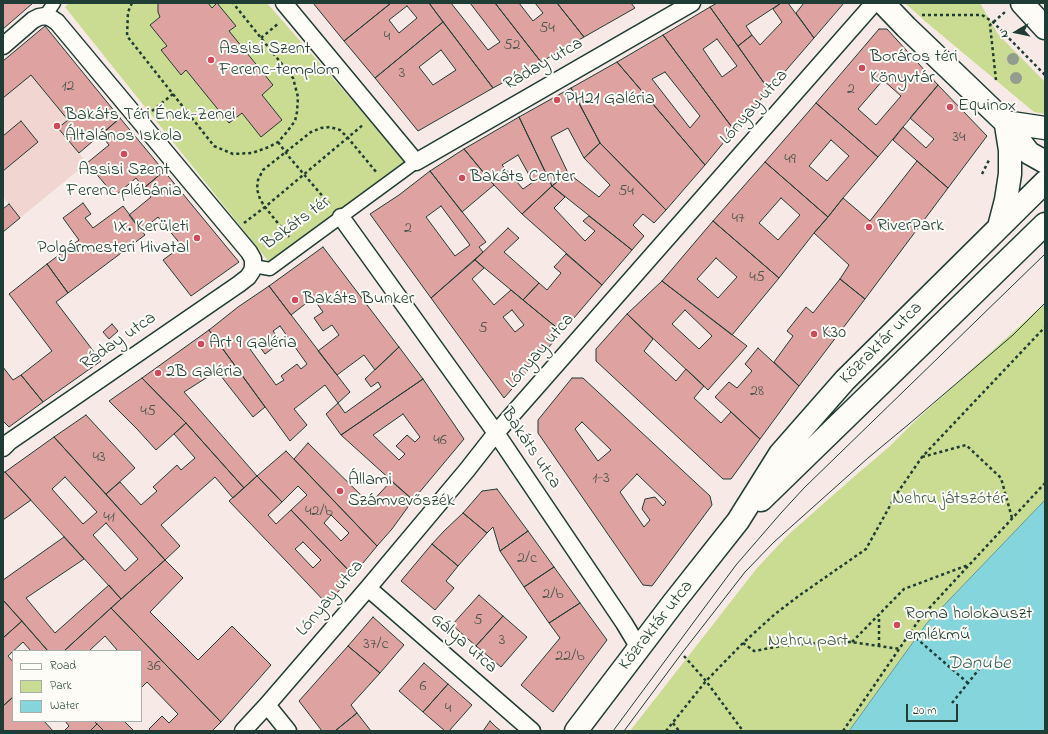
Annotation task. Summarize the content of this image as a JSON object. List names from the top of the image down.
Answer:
{
  "streets": {
    "main road": ["Közraktár utca"],
    "street": [
      "Ráday utca",
      "Lónyay utca",
      "Bakáts tér",
      "Bakáts utca",
      "Gálya utca"
    ]
  },
  "crossings": [
    ["Ráday utca", "Bakáts tér"],
    ["Lónyay utca", "Bakáts utca"],
    ["Lónyay utca", "Gálya utca"],
    ["Bakáts tér", "Bakáts utca"],
    ["Közraktár utca", "Bakáts utca"]
  ],
  "water": ["Danube"],
  "parks": ["Nehru játszótér", "Nehru part"],
  "places": [
    "Assisi Szent Ferenc-templom",
    "Boráros téri Könyvtár",
    "PH21 Galéria",
    "Equinox",
    "Bakáts Téri Ének-Zenei Általános Iskola",
    "Assisi Szent Ferenc plébánia",
    "Bakáts Center",
    "RiverPark",
    "IX. Kerületi Polgármesteri Hivatal",
    "Bakáts Bunker",
    "K30",
    "Art 9 Galéria",
    "2B Galéria",
    "Állami Számvevőszék",
    "Roma holokauszt emlékmű"
  ],
  "house_numbers": [
    "54",
    "4",
    "52",
    "3",
    "12",
    "2",
    "34",
    "49",
    "54",
    "47",
    "2",
    "45",
    "5",
    "28",
    "45",
    "46",
    "43",
    "1-3",
    "42/b",
    "41",
    "2/c",
    "2/b",
    "5",
    "3",
    "37/c",
    "22/b",
    "36",
    "6",
    "4"
  ],
  "legend": ["Road", "Park", "Water"],
  "scale_bar": "20 m",
  "north": "left"
}
